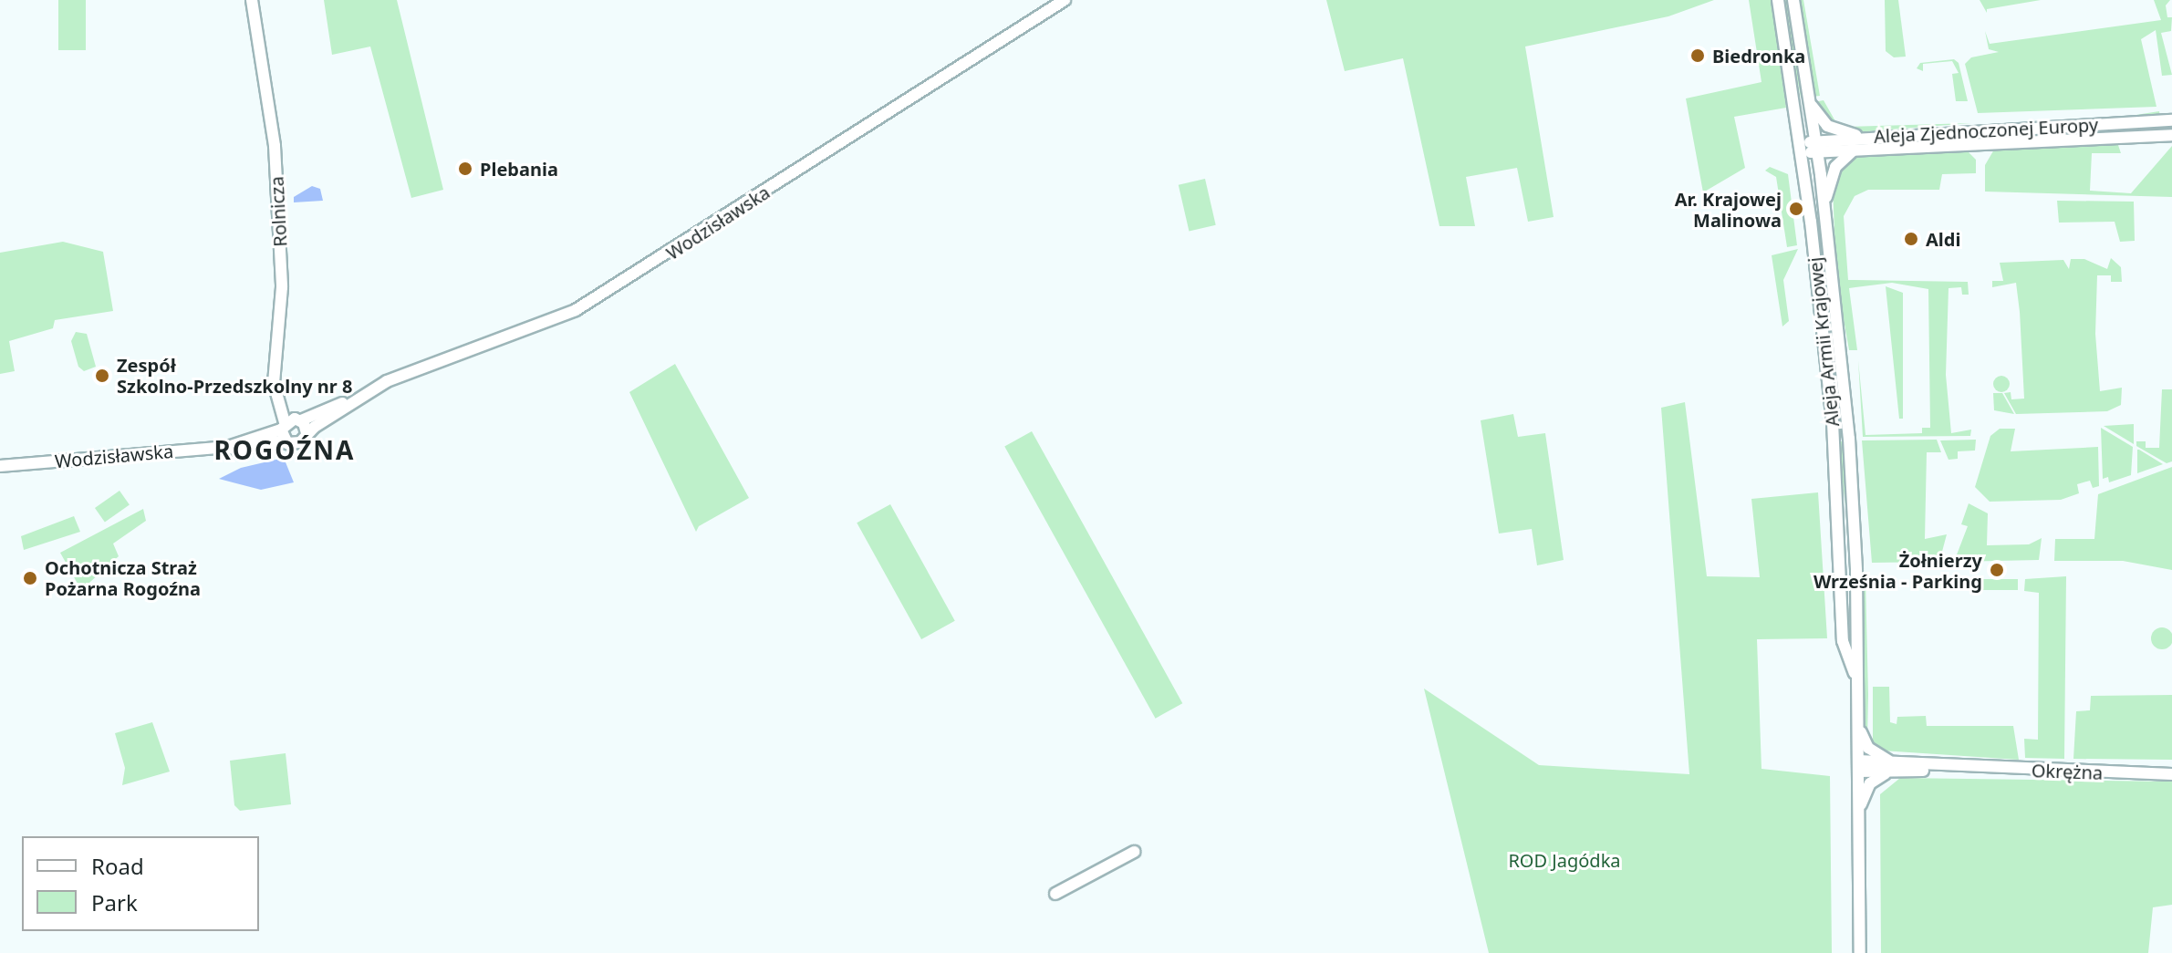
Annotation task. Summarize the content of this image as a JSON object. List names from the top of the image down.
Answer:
{
  "streets": {
    "main road": [
      "Aleja Zjednoczonej Europy",
      "Rolnicza",
      "Wodzisławska",
      "Aleja Armii Krajowej",
      "Okrężna"
    ]
  },
  "crossings": [
    ["Aleja Zjednoczonej Europy", "Aleja Armii Krajowej"],
    ["Rolnicza", "Wodzisławska"],
    ["Aleja Armii Krajowej", "Okrężna"]
  ],
  "districts": ["ROGOŹNA"],
  "parks": ["ROD Jagódka"],
  "places": [
    "Biedronka",
    "Plebania",
    "Ar. Krajowej Malinowa",
    "Aldi",
    "Zespół Szkolno-Przedszkolny nr 8",
    "Żołnierzy Września - Parking",
    "Ochotnicza Straż Pożarna Rogoźna"
  ],
  "legend": ["Road", "Park"]
}
